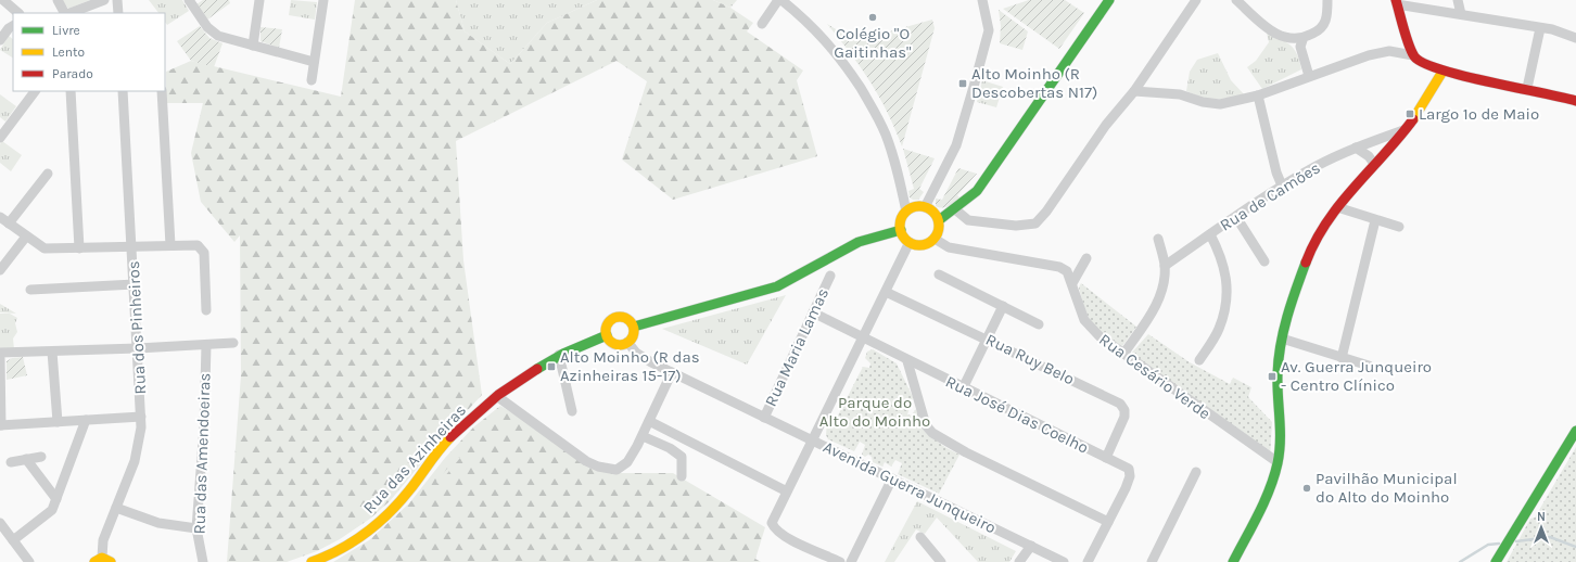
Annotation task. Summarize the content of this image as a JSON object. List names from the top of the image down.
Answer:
{
  "streets": {
    "street": [
      "Rua de Camões",
      "Rua dos Pinheiros",
      "Rua Maria Lamas",
      "Rua Ruy Belo",
      "Rua Cesário Verde",
      "Rua José Dias Coelho",
      "Rua das Amendoeiras",
      "Rua das Azinheiras",
      "Avenida Guerra Junqueiro"
    ]
  },
  "crossings": [
    ["Rua Maria Lamas", "Rua José Dias Coelho"],
    ["Rua Maria Lamas", "Avenida Guerra Junqueiro"],
    ["Rua Ruy Belo", "Rua José Dias Coelho"],
    ["Rua das Azinheiras", "Avenida Guerra Junqueiro"]
  ],
  "parks": ["Parque do Alto do Moinho"],
  "places": {
    "other": ["Colégio \"O Gaitinhas\"", "Pavilhão Municipal do Alto do Moinho"],
    "transit": [
      "Alto Moinho (R Descobertas N17)",
      "Largo 1º de Maio",
      "Alto Moinho (R das Azinheiras 15-17)",
      "Av. Guerra Junqueiro - Centro Clínico"
    ]
  },
  "legend": ["Livre", "Lento", "Parado"],
  "north": "top"
}
